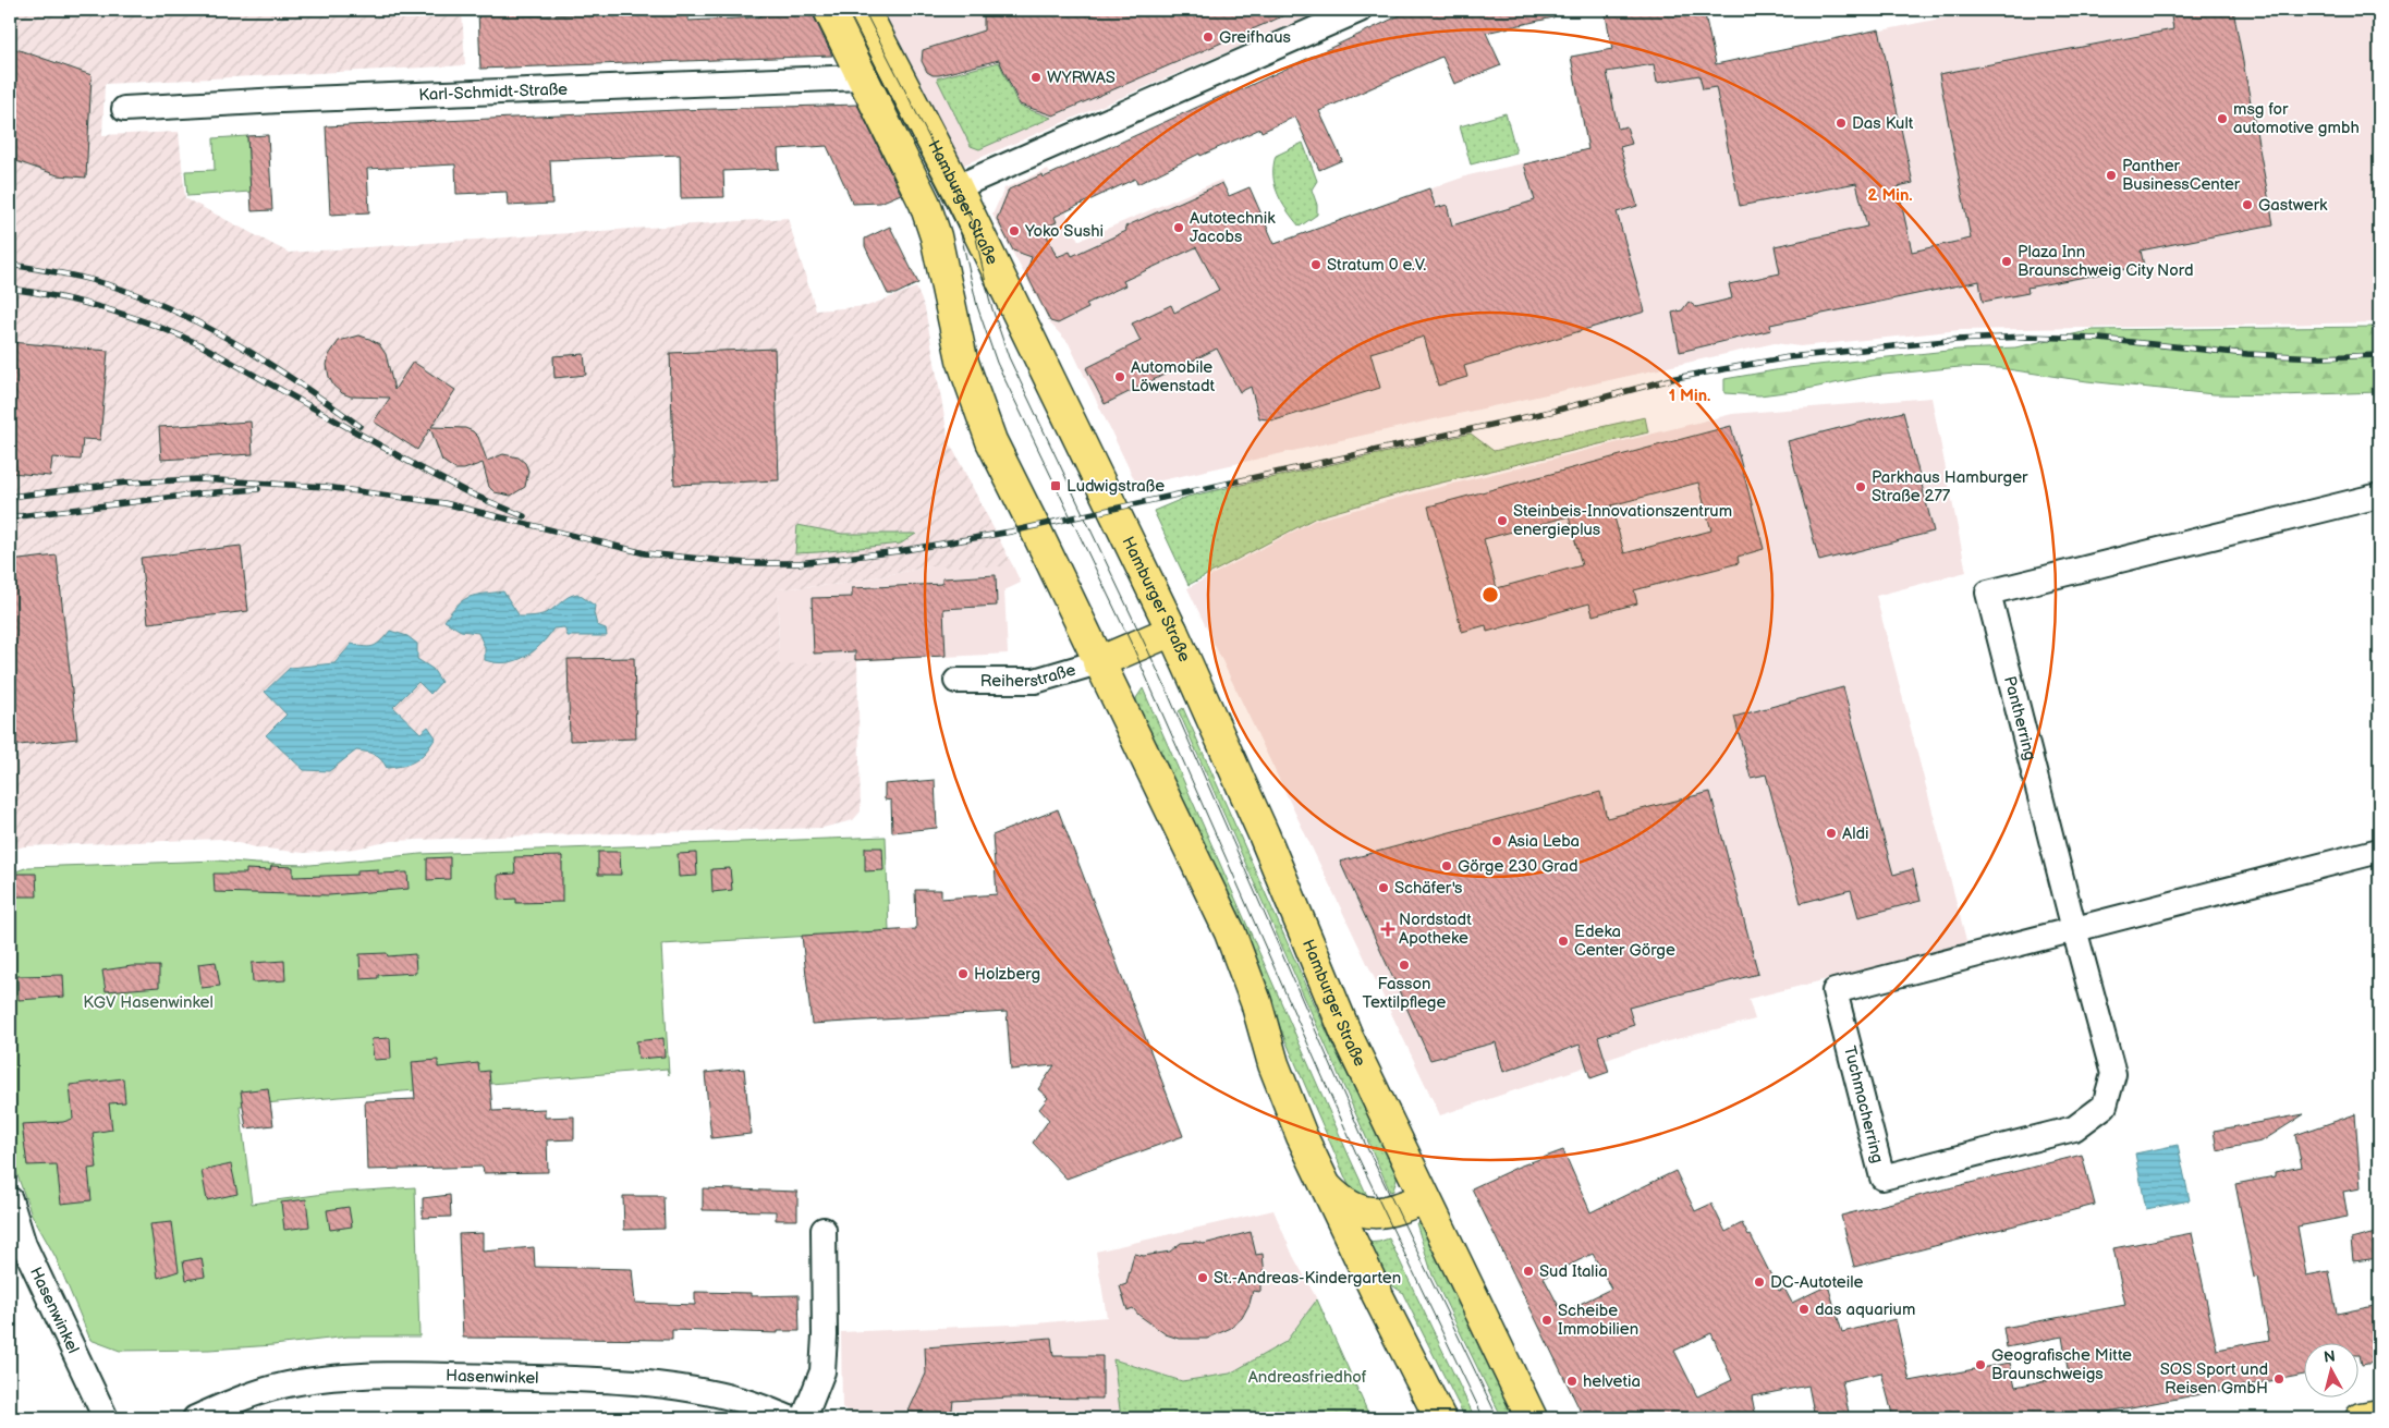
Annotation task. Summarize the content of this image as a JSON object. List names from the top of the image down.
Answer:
{
  "streets": {
    "main road": ["Hamburger Straße"],
    "street": [
      "Karl-Schmidt-Straße",
      "Reiherstraße",
      "Pantherring",
      "Tuchmacherring",
      "Hasenwinkel"
    ]
  },
  "crossings": [
    ["Karl-Schmidt-Straße", "Hamburger Straße"],
    ["Hamburger Straße", "Reiherstraße"],
    ["Pantherring", "Tuchmacherring"]
  ],
  "parks": ["KGV Hasenwinkel", "Andreasfriedhof"],
  "places": {
    "other": [
      "Greifhaus",
      "WYRWAS",
      "msg for automotive gmbh",
      "Das Kult",
      "Panther BusinessCenter",
      "Gastwerk",
      "Autotechnik Jacobs",
      "Yoko Sushi",
      "Plaza Inn Braunschweig City Nord",
      "Stratum 0 e.V.",
      "Automobile Löwenstadt",
      "Parkhaus Hamburger Straße 277",
      "Steinbeis-Innovationszentrum energieplus",
      "Aldi",
      "Asia Leba",
      "Görge 230 Grad",
      "Schäfer's",
      "Edeka Center Görge",
      "Fasson Textilpflege",
      "Holzberg",
      "Sud Italia",
      "St.-Andreas-Kindergarten",
      "DC-Autoteile",
      "das aquarium",
      "Scheibe Immobilien",
      "Geografische Mitte Braunschweigs",
      "SOS Sport und Reisen GmbH",
      "helvetia"
    ],
    "transit": ["Ludwigstraße"],
    "health": ["Nordstadt Apotheke"]
  },
  "north": "top",
  "rings": ["2 Min.", "1 Min."]
}
